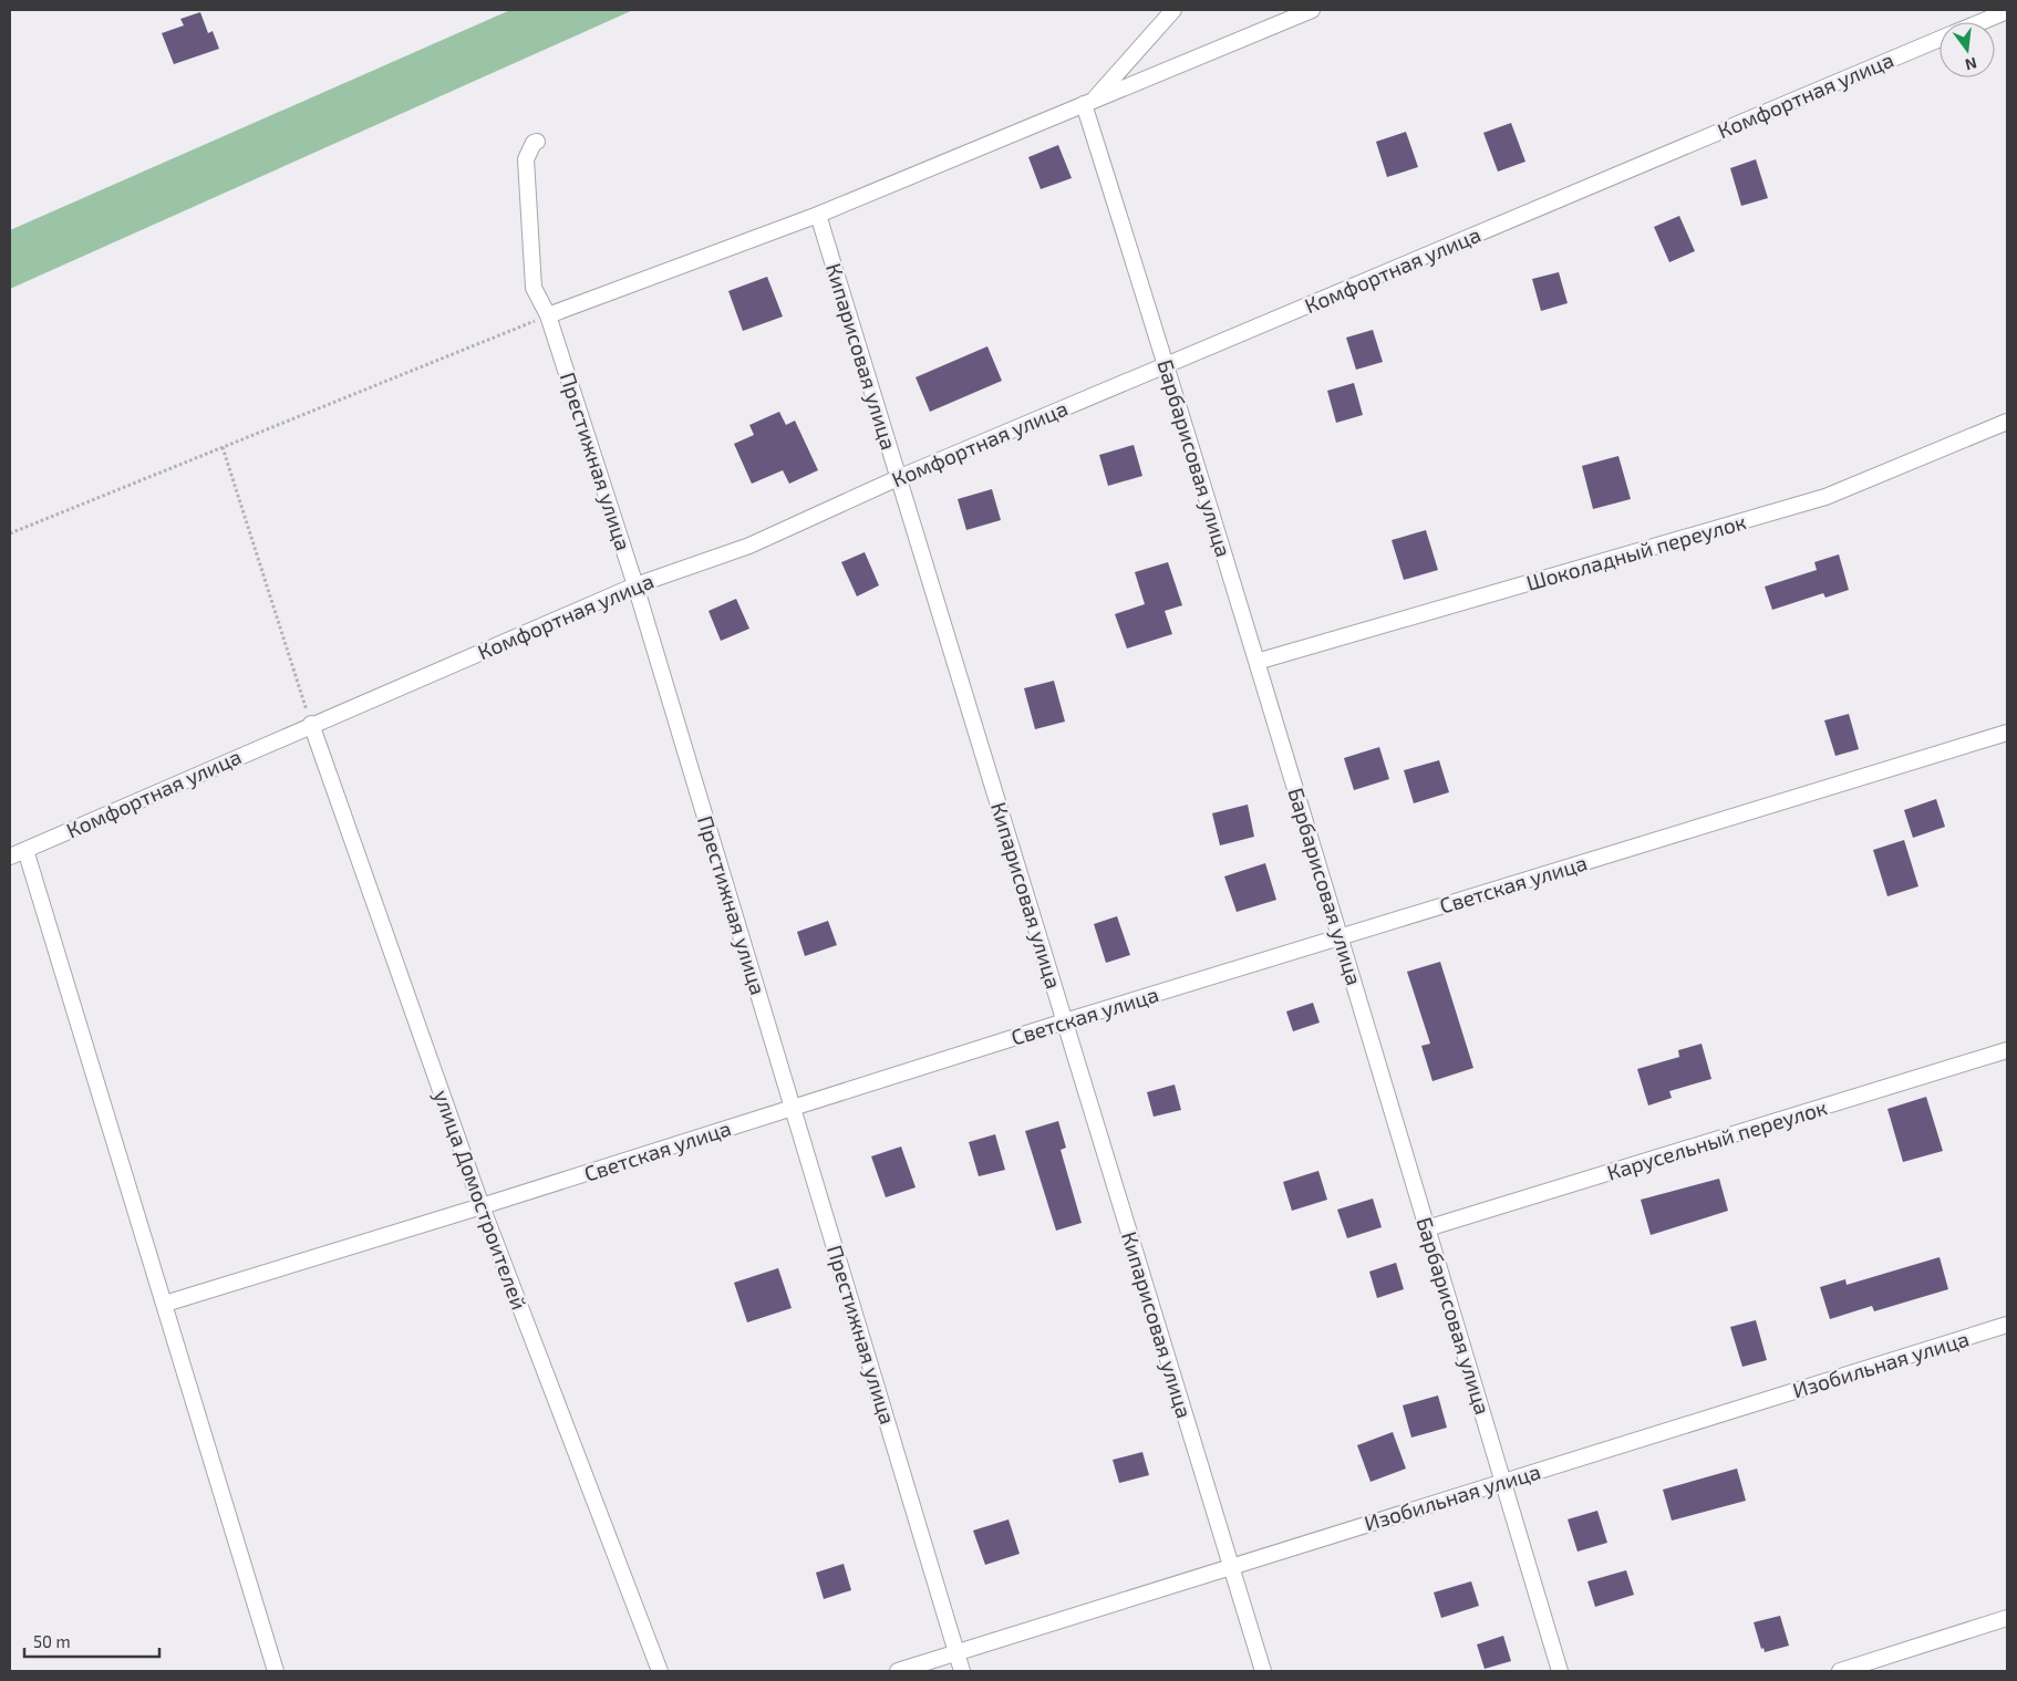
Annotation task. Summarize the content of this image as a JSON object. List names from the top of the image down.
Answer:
{
  "streets": {
    "street": [
      "Комфортная улица",
      "Кипарисовая улица",
      "Барбарисовая улица",
      "Престижная улица",
      "Шоколадный переулок",
      "Светская улица",
      "Карусельный переулок",
      "улица Домостроителей",
      "Изобильная улица"
    ]
  },
  "crossings": [
    ["Комфортная улица", "Кипарисовая улица"],
    ["Комфортная улица", "Барбарисовая улица"],
    ["Комфортная улица", "Престижная улица"],
    ["Комфортная улица", "улица Домостроителей"],
    ["Кипарисовая улица", "Светская улица"],
    ["Кипарисовая улица", "Изобильная улица"],
    ["Барбарисовая улица", "Шоколадный переулок"],
    ["Барбарисовая улица", "Светская улица"],
    ["Барбарисовая улица", "Карусельный переулок"],
    ["Барбарисовая улица", "Изобильная улица"],
    ["Престижная улица", "Светская улица"],
    ["Престижная улица", "Изобильная улица"],
    ["Светская улица", "улица Домостроителей"]
  ],
  "scale_bar": "50 m",
  "north": "bottom"
}
